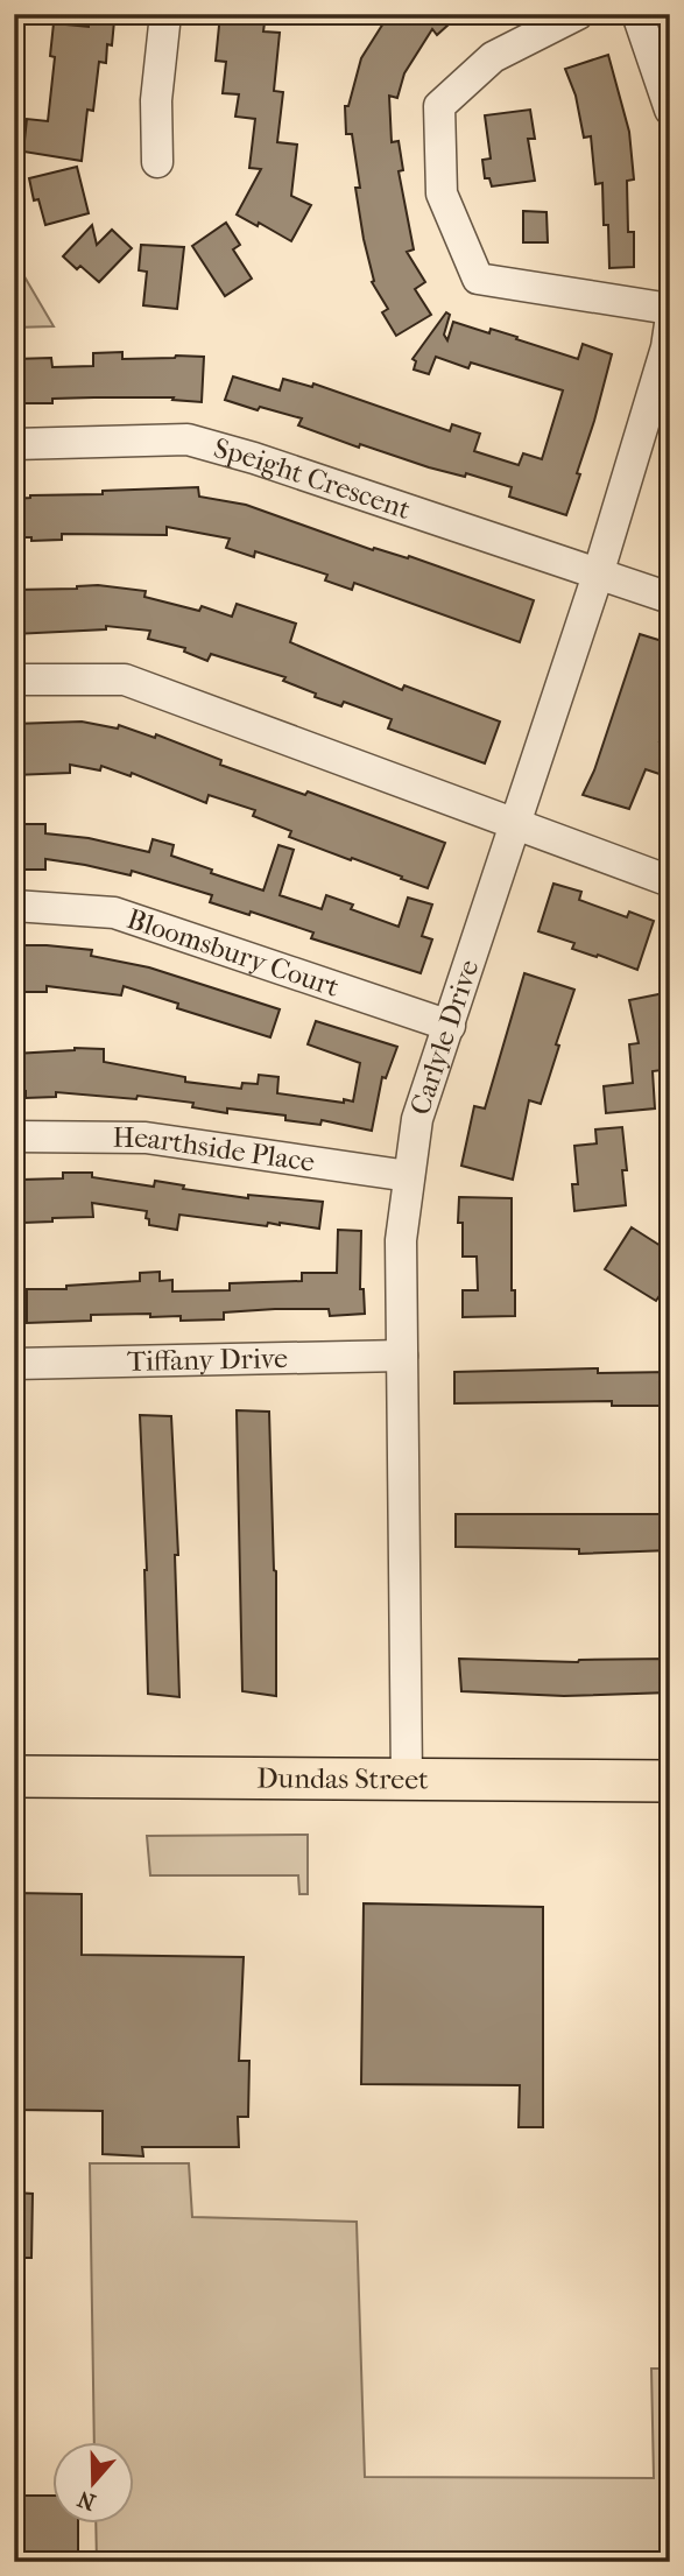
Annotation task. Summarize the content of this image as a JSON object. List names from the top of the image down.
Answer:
{
  "streets": {
    "main road": ["Dundas Street"],
    "street": [
      "Speight Crescent",
      "Bloomsbury Court",
      "Carlyle Drive",
      "Hearthside Place",
      "Tiffany Drive"
    ]
  },
  "crossings": [
    ["Speight Crescent", "Carlyle Drive"],
    ["Bloomsbury Court", "Carlyle Drive"],
    ["Carlyle Drive", "Hearthside Place"],
    ["Carlyle Drive", "Tiffany Drive"],
    ["Carlyle Drive", "Dundas Street"]
  ],
  "north": "bottom"
}
